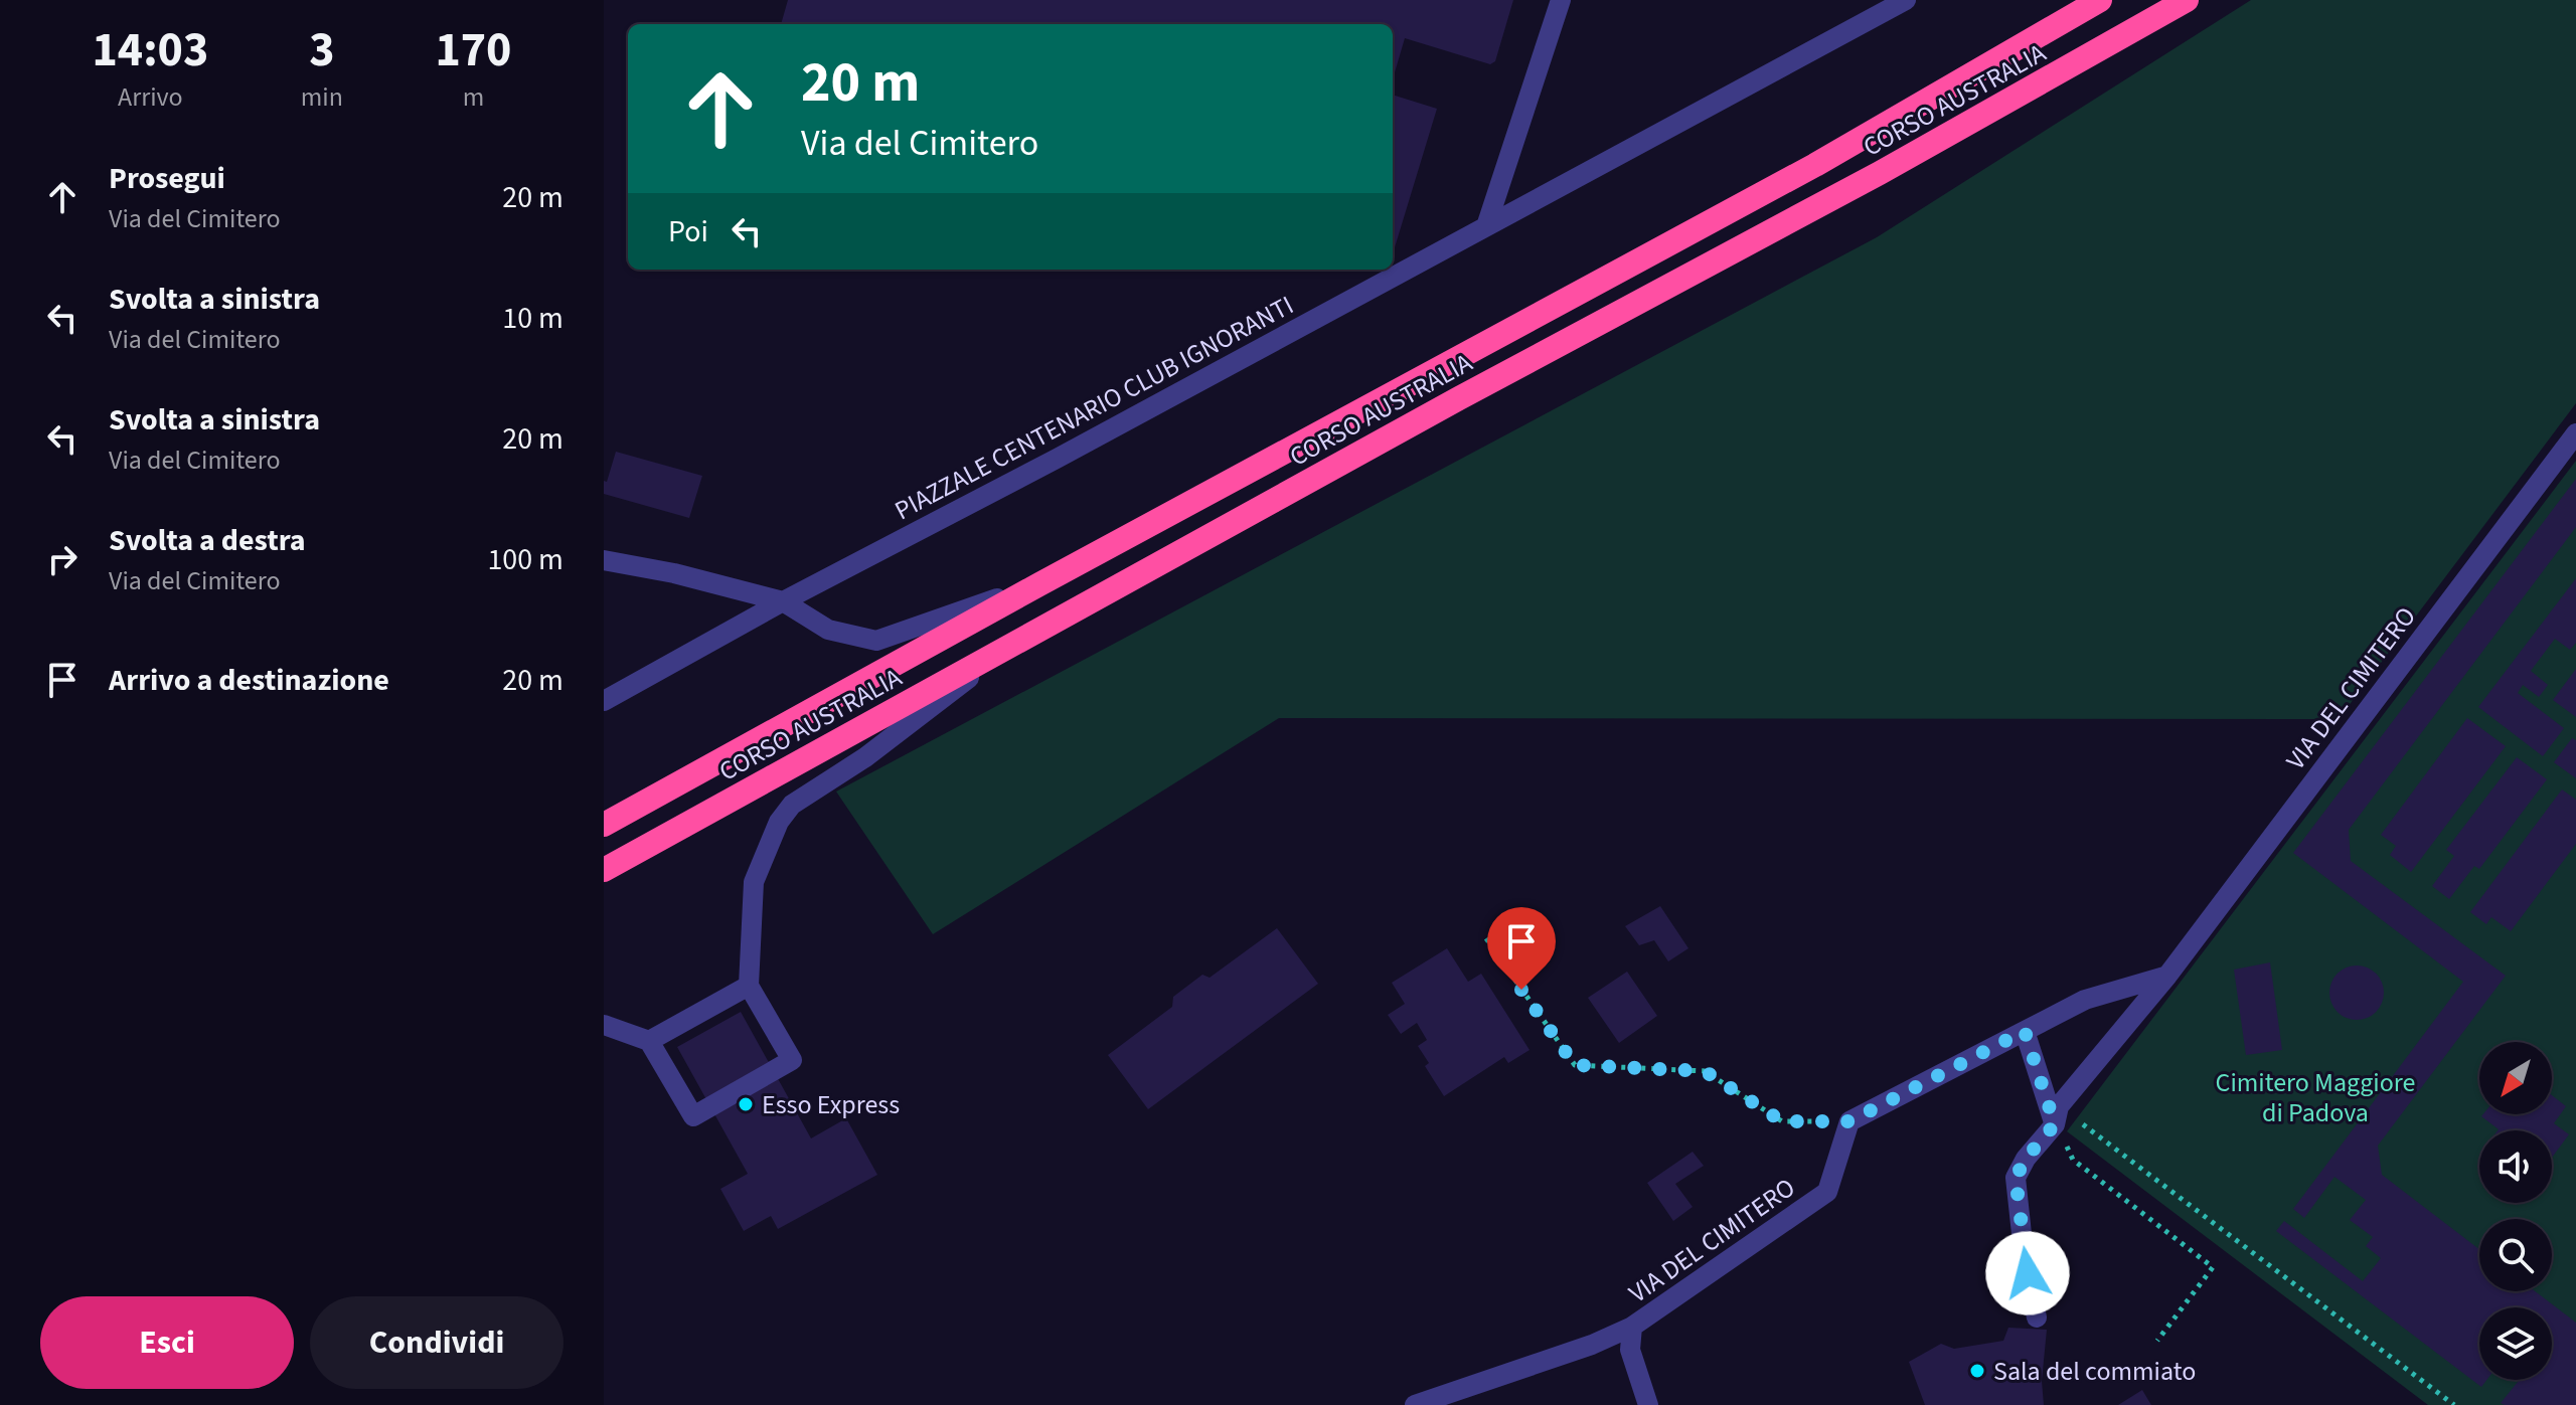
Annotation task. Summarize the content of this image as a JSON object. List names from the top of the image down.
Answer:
{
  "streets": {
    "highway": ["CORSO AUSTRALIA"],
    "street": ["PIAZZALE CENTENARIO CLUB IGNORANTI", "VIA DEL CIMITERO"]
  },
  "parks": ["Cimitero Maggiore di Padova"],
  "places": ["Esso Express", "Sala del commiato"],
  "north": "bottom left",
  "page": {
    "eta": [
      "14:03",
      "Arrivo",
      "3",
      "min",
      "170",
      "m"
    ],
    "turn": ["20 m", "Via del Cimitero"],
    "list": [
      {
        "name": "Prosegui",
        "note": "Via del Cimitero",
        "value": "20 m"
      },
      {
        "name": "Svolta a sinistra",
        "note": "Via del Cimitero",
        "value": "10 m"
      },
      {
        "name": "Svolta a sinistra",
        "note": "Via del Cimitero",
        "value": "20 m"
      },
      {
        "name": "Svolta a destra",
        "note": "Via del Cimitero",
        "value": "100 m"
      },
      {
        "name": "Arrivo a destinazione",
        "value": "20 m"
      }
    ],
    "then": "Poi",
    "buttons": ["Esci", "Condividi"]
  }
}
